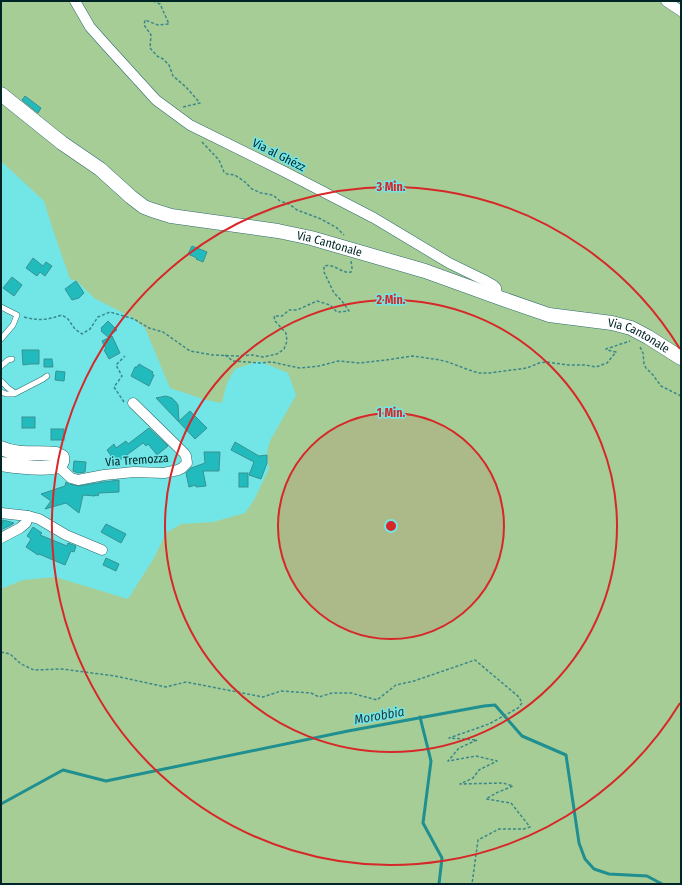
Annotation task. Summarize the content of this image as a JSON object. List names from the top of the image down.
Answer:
{
  "streets": {
    "street": ["Via al Ghézz", "Via Cantonale", "Via Tremozza"]
  },
  "crossings": [
    ["Via al Ghézz", "Via Cantonale"]
  ],
  "water": ["Morobbia"],
  "rings": ["3 Min.", "2 Min.", "1 Min."]
}
